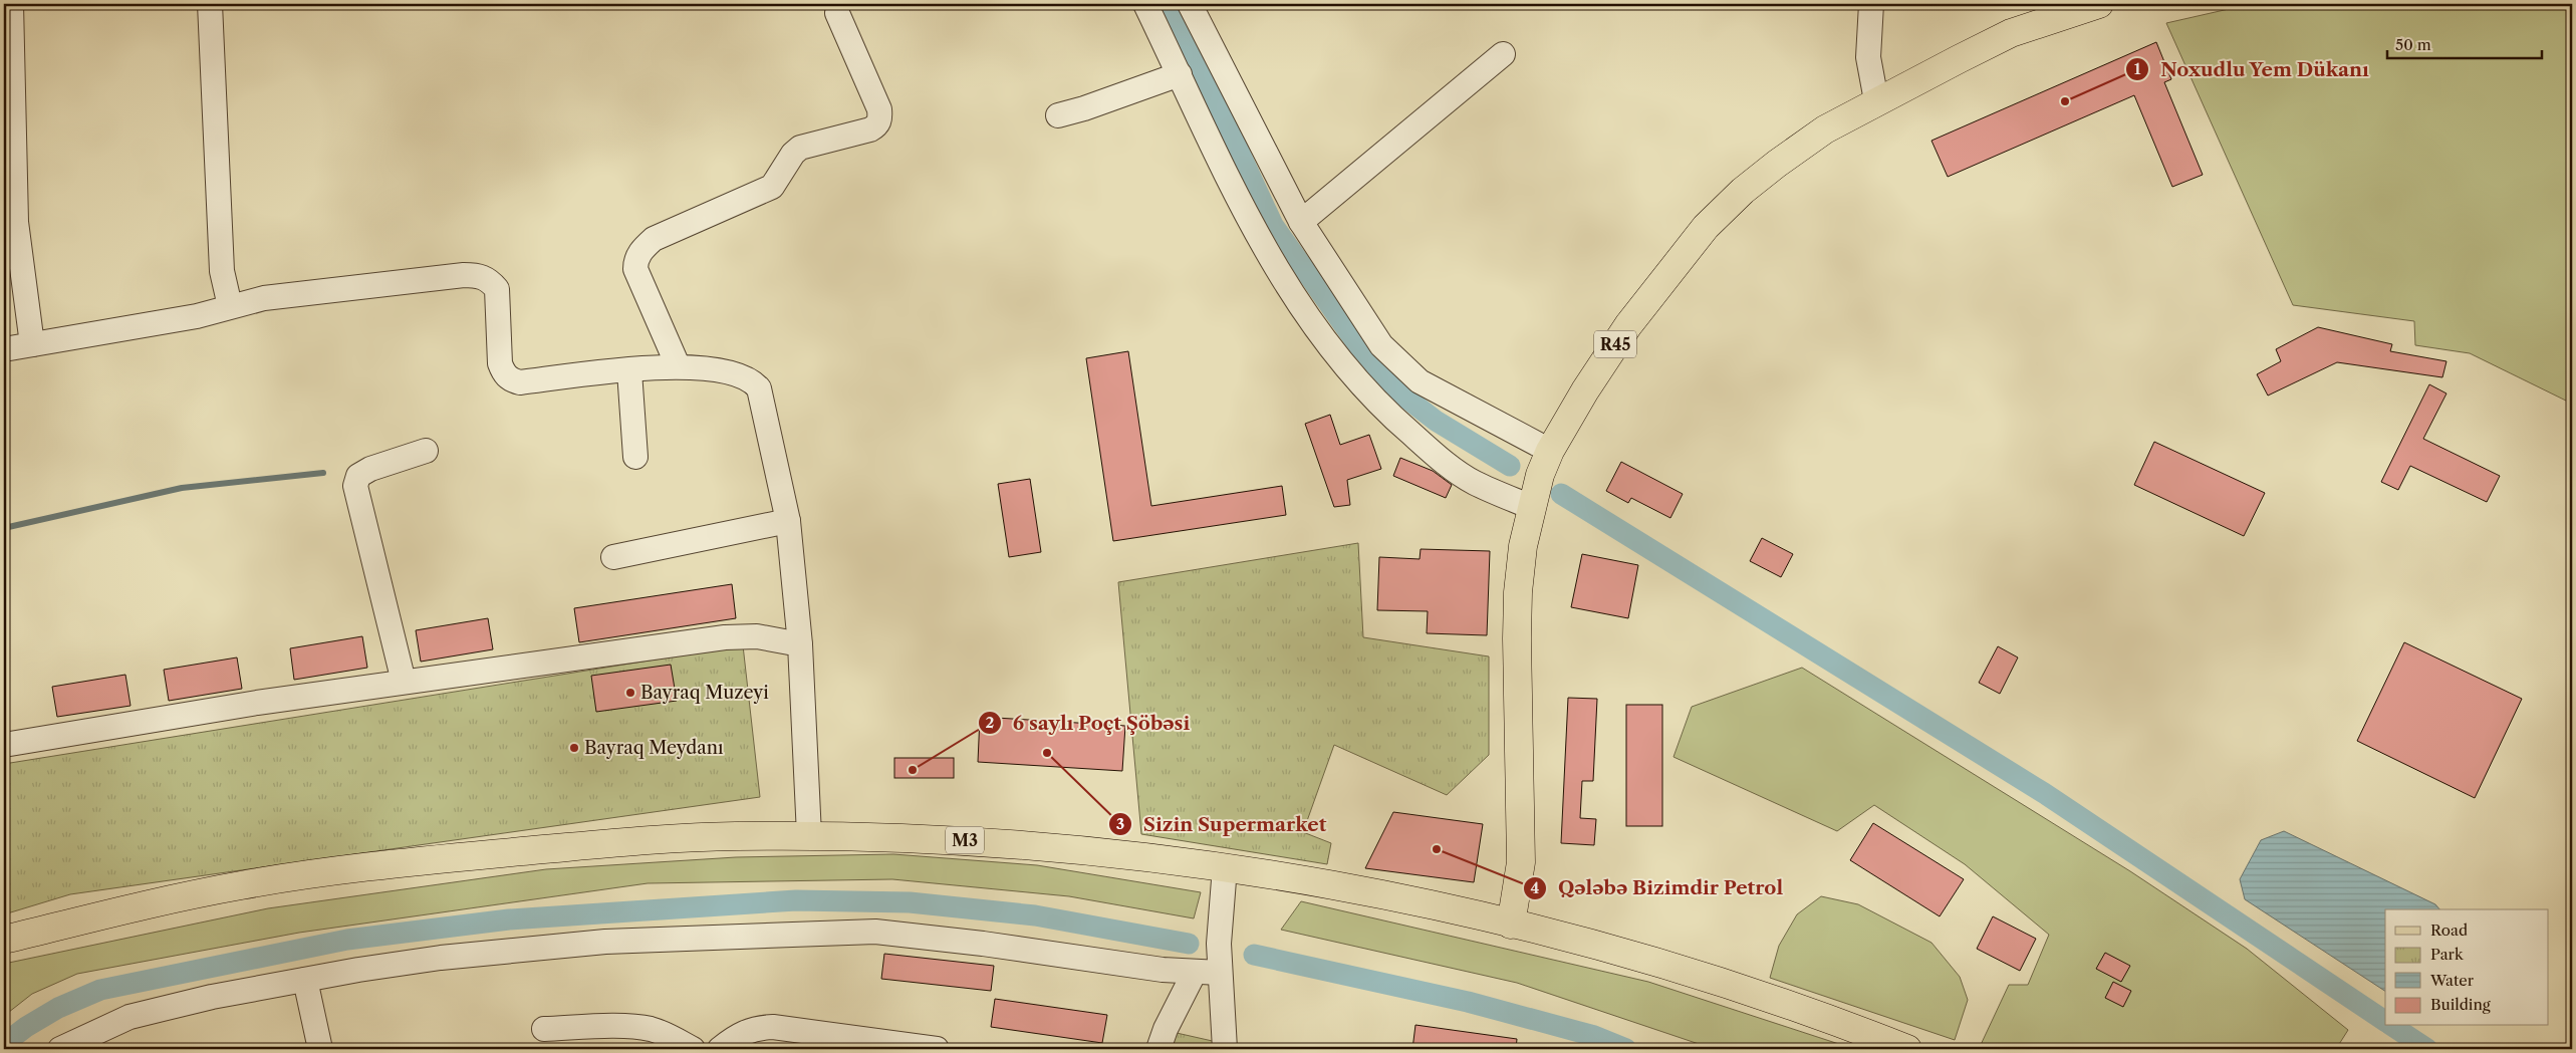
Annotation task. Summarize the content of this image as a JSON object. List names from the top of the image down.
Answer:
{
  "streets": {
    "main road": ["R45", "M3"]
  },
  "crossings": [
    ["R45", "M3"]
  ],
  "places": [
    "Noxudlu Yem Dükanı",
    "Bayraq Muzeyi",
    "Bayraq Meydanı",
    "Sizin Supermarket",
    "6 saylı Poçt Şöbəsi",
    "Qələbə Bizimdir Petrol"
  ],
  "legend": [
    "Road",
    "Park",
    "Water",
    "Building"
  ],
  "scale_bar": "50 m"
}
